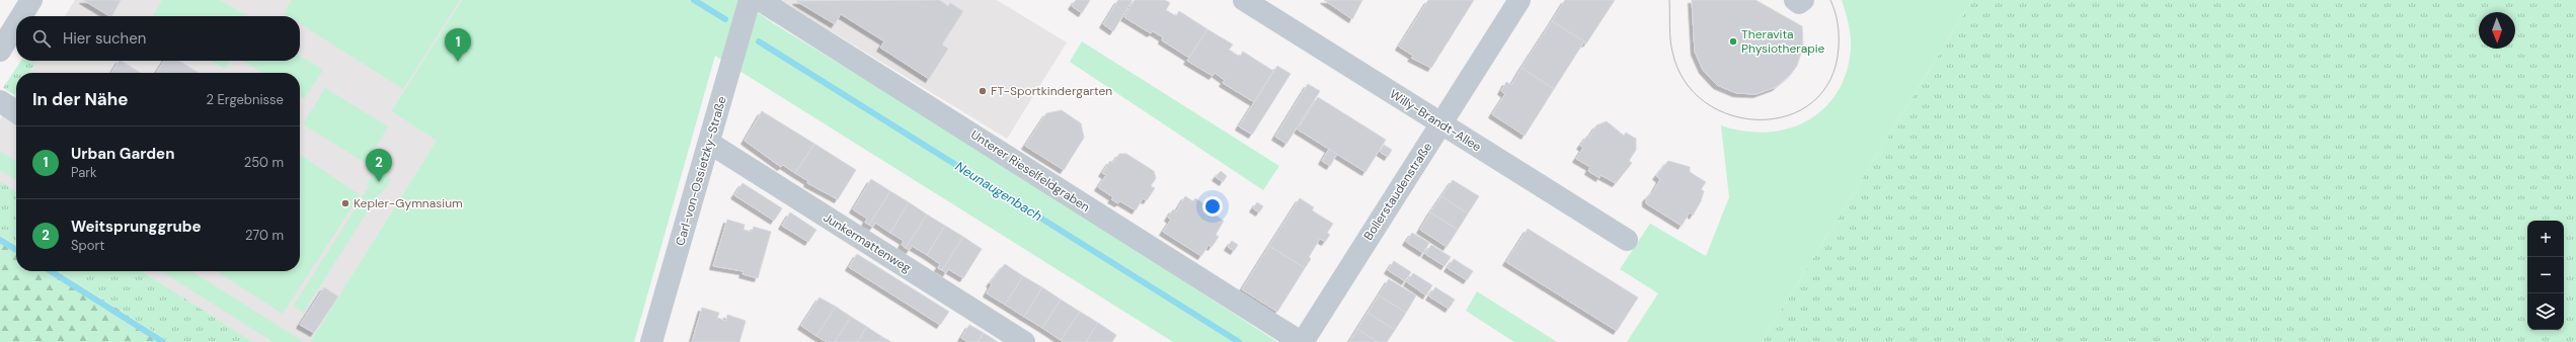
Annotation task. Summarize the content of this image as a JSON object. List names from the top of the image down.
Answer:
{
  "streets": {
    "street": [
      "Willy-Brandt-Allee",
      "Carl-von-Ossietzky-Straße",
      "Unterer Rieselfeldgraben",
      "Bollerstaudenstraße",
      "Junkermattenweg"
    ]
  },
  "crossings": [
    ["Willy-Brandt-Allee", "Bollerstaudenstraße"],
    ["Carl-von-Ossietzky-Straße", "Junkermattenweg"],
    ["Unterer Rieselfeldgraben", "Bollerstaudenstraße"]
  ],
  "water": ["Neunaugenbach"],
  "places": ["Theravita Physiotherapie", "FT-Sportkindergarten", "Kepler-Gymnasium"],
  "north": "bottom",
  "page": {
    "search": "Hier suchen",
    "pins": ["1", "2"],
    "heading": ["In der Nähe", "2 Ergebnisse"],
    "list": [
      {
        "mark": "1",
        "name": "Urban Garden",
        "note": "Park",
        "value": "250 m"
      },
      {
        "mark": "2",
        "name": "Weitsprunggrube",
        "note": "Sport",
        "value": "270 m"
      }
    ],
    "map_buttons": ["+", "−"]
  }
}
